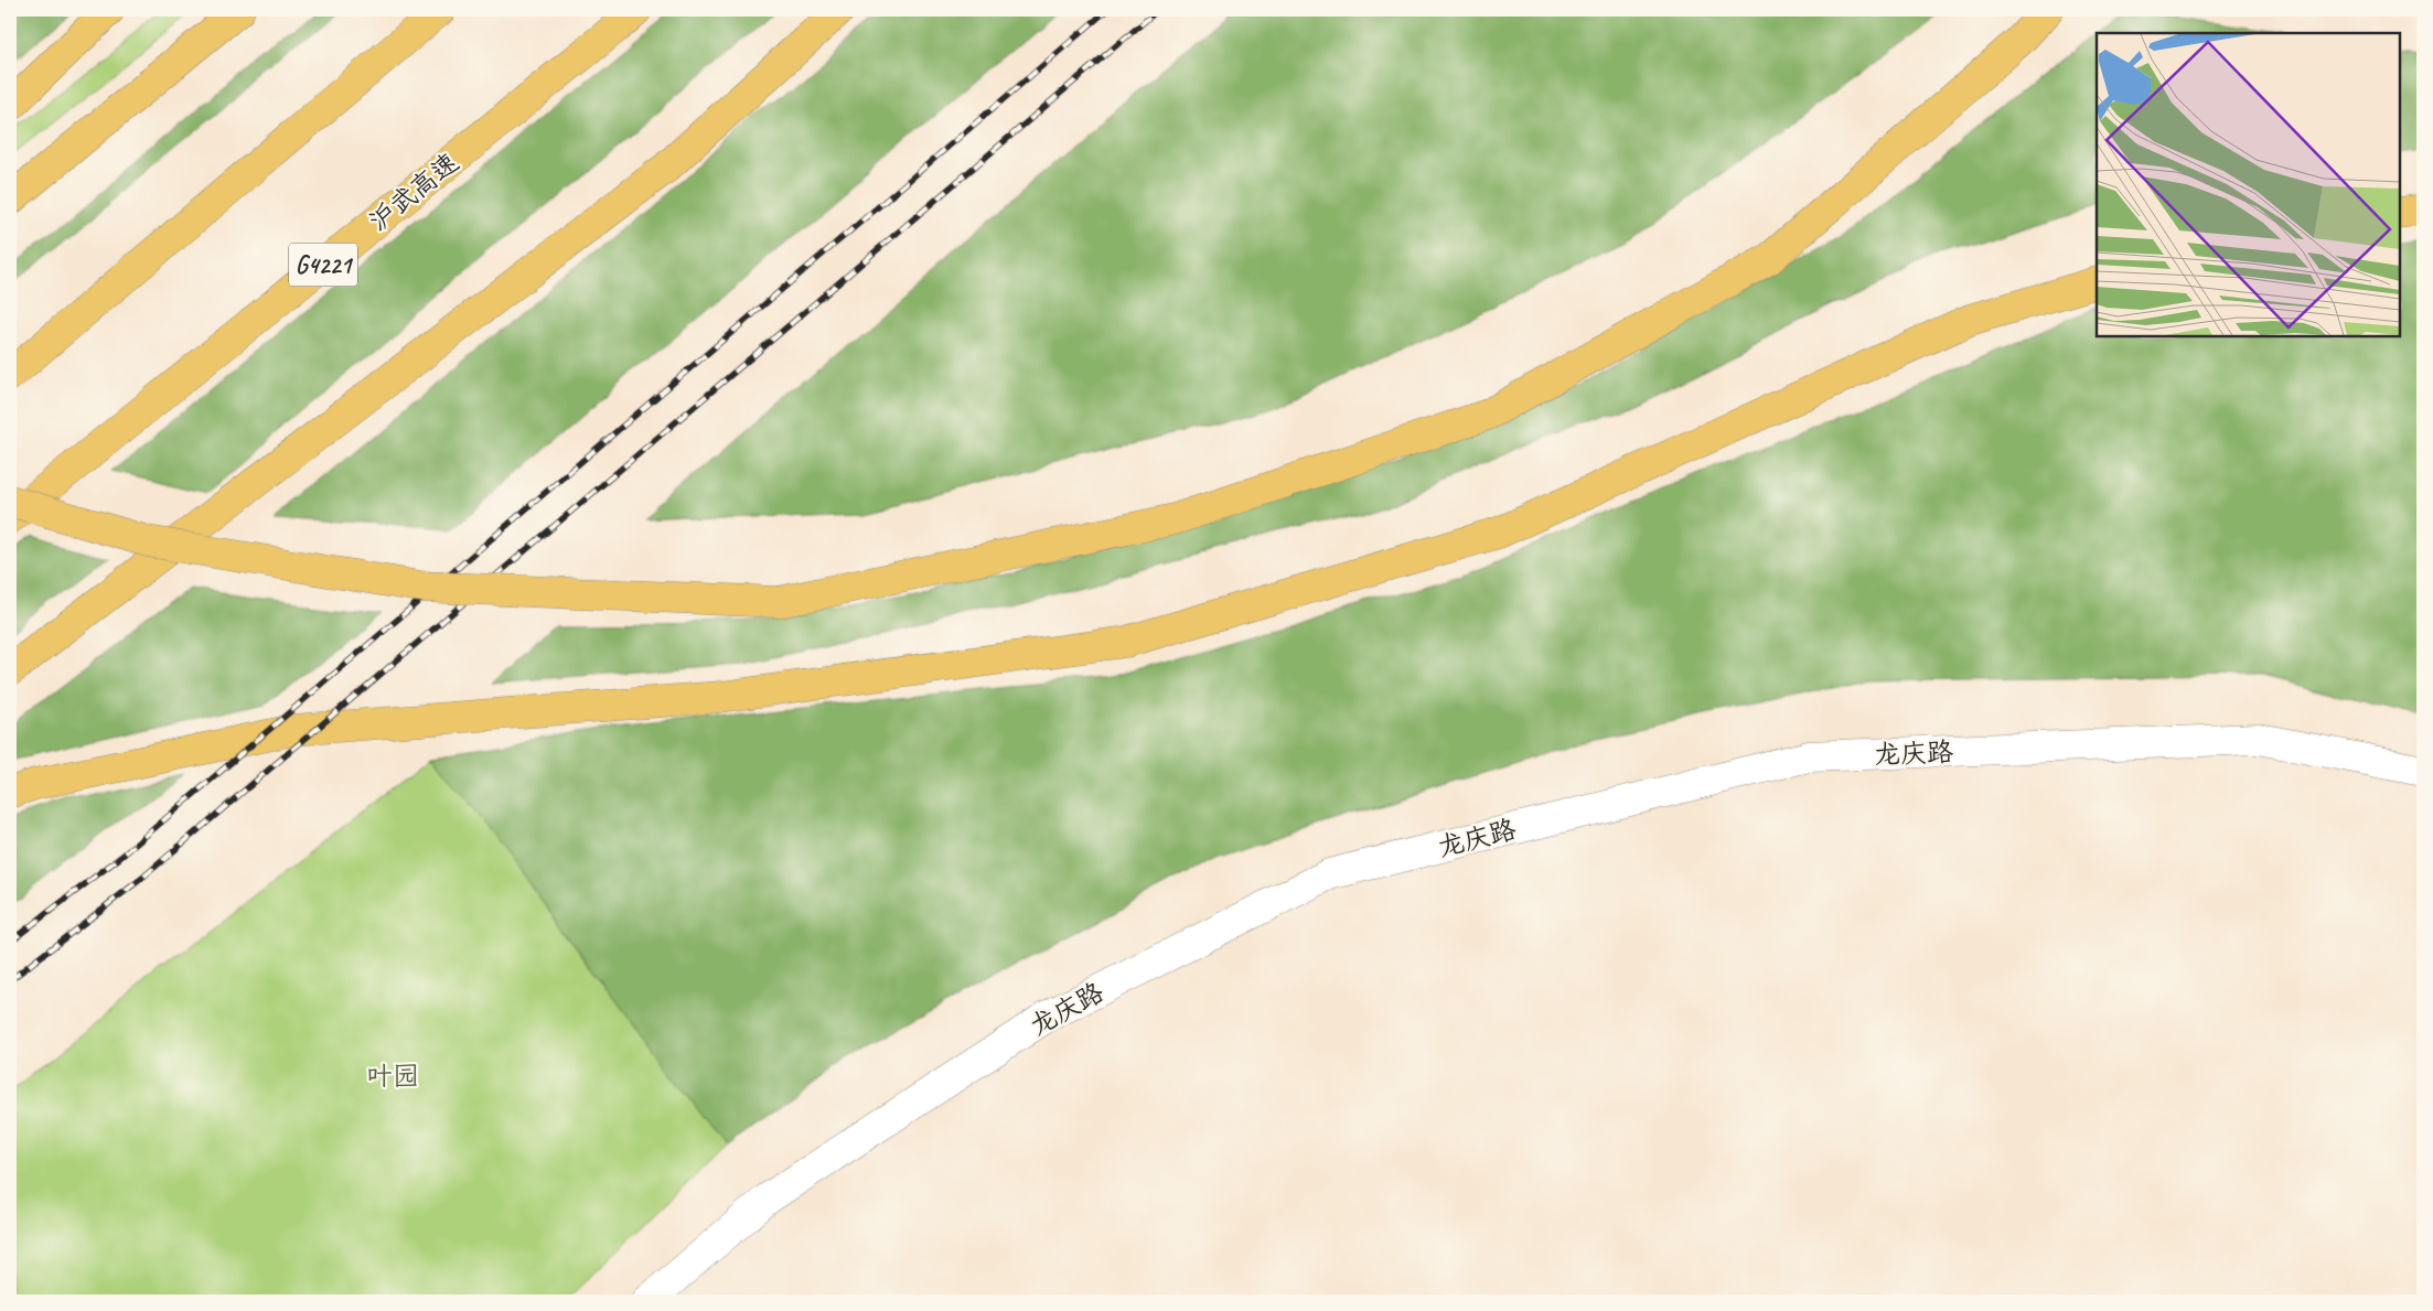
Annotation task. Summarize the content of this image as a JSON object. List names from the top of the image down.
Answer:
{
  "streets": {
    "highway": ["沪武高速", "G4221"],
    "street": ["龙庆路"]
  },
  "parks": ["叶园"]
}
